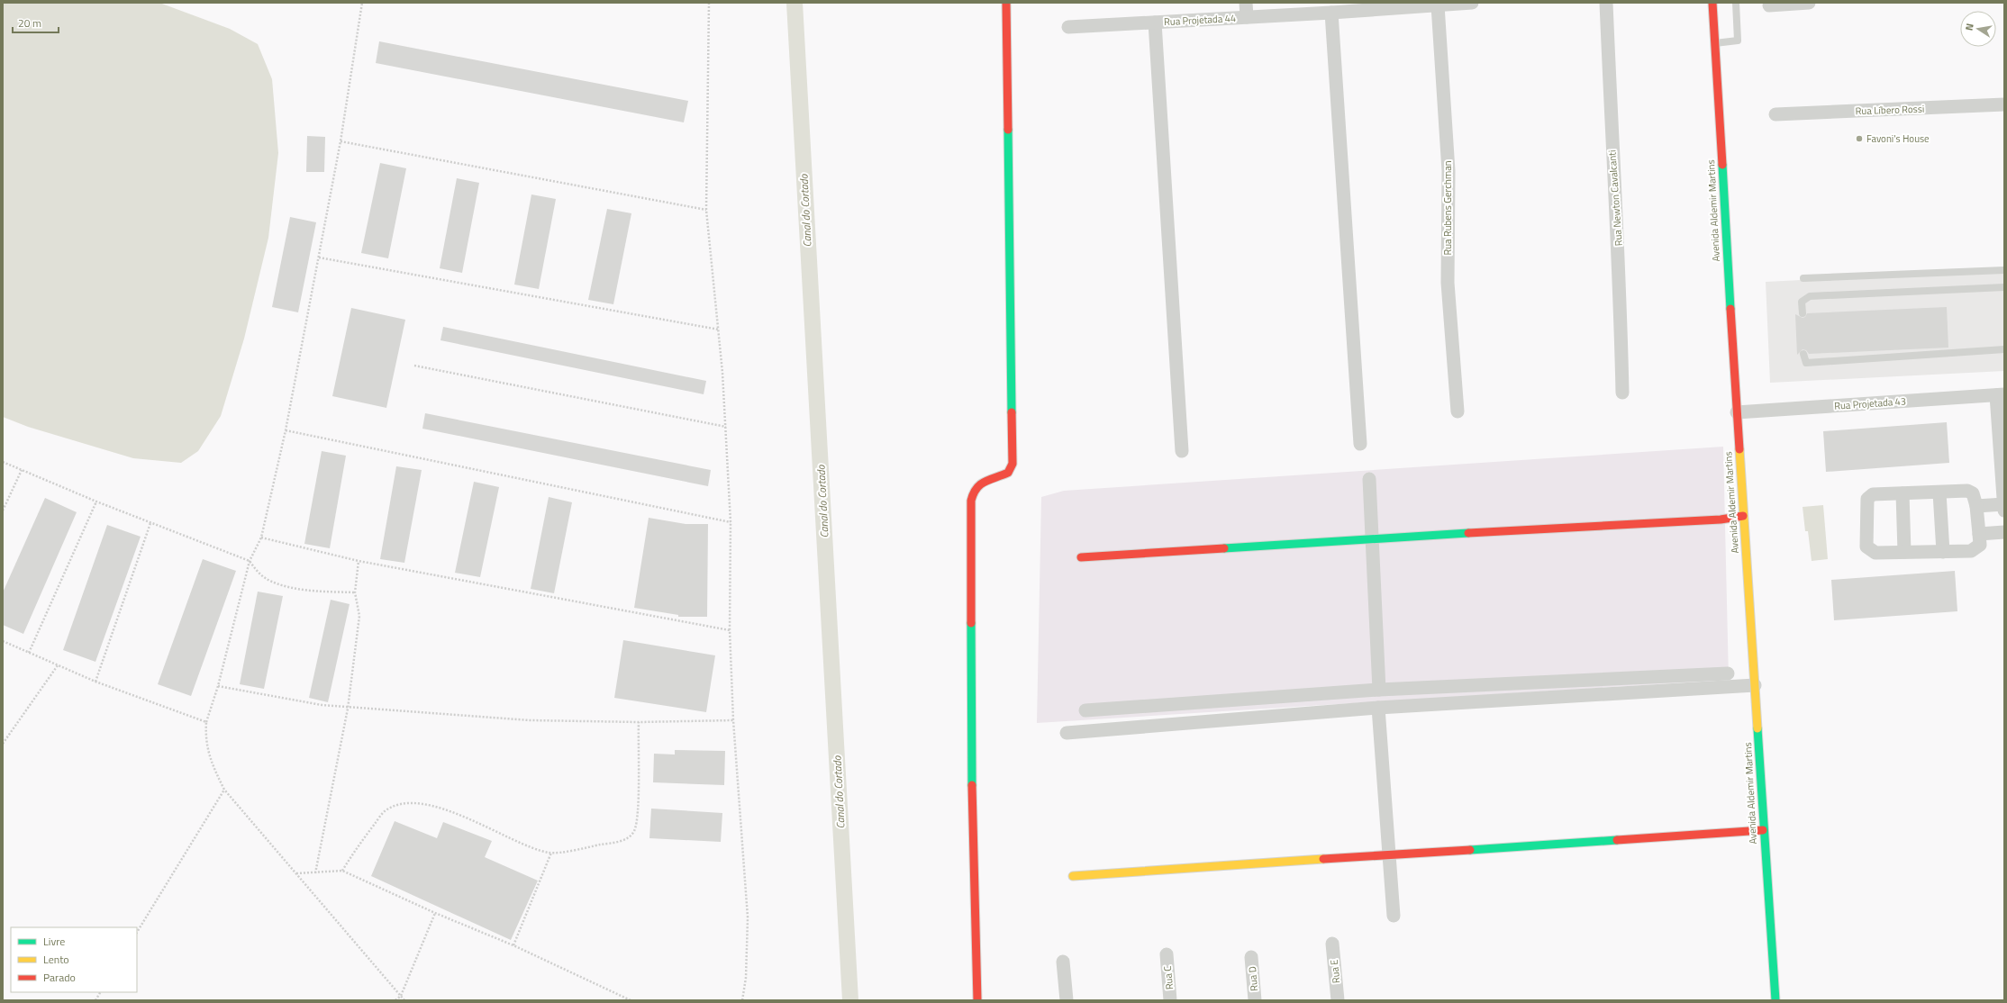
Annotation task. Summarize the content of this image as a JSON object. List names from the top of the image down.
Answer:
{
  "streets": {
    "street": [
      "Rua Projetada 44",
      "Rua Líbero Rossi",
      "Rua Newton Cavalcanti",
      "Rua Rubens Gerchman",
      "Avenida Aldemir Martins",
      "Rua Projetada 43",
      "Rua E",
      "Rua C",
      "Rua D"
    ]
  },
  "crossings": [
    ["Rua Projetada 44", "Rua Rubens Gerchman"],
    ["Avenida Aldemir Martins", "Rua Projetada 43"]
  ],
  "water": ["Canal do Cortado"],
  "places": ["Favoni's House"],
  "legend": ["Livre", "Lento", "Parado"],
  "scale_bar": "20 m",
  "north": "left"
}
